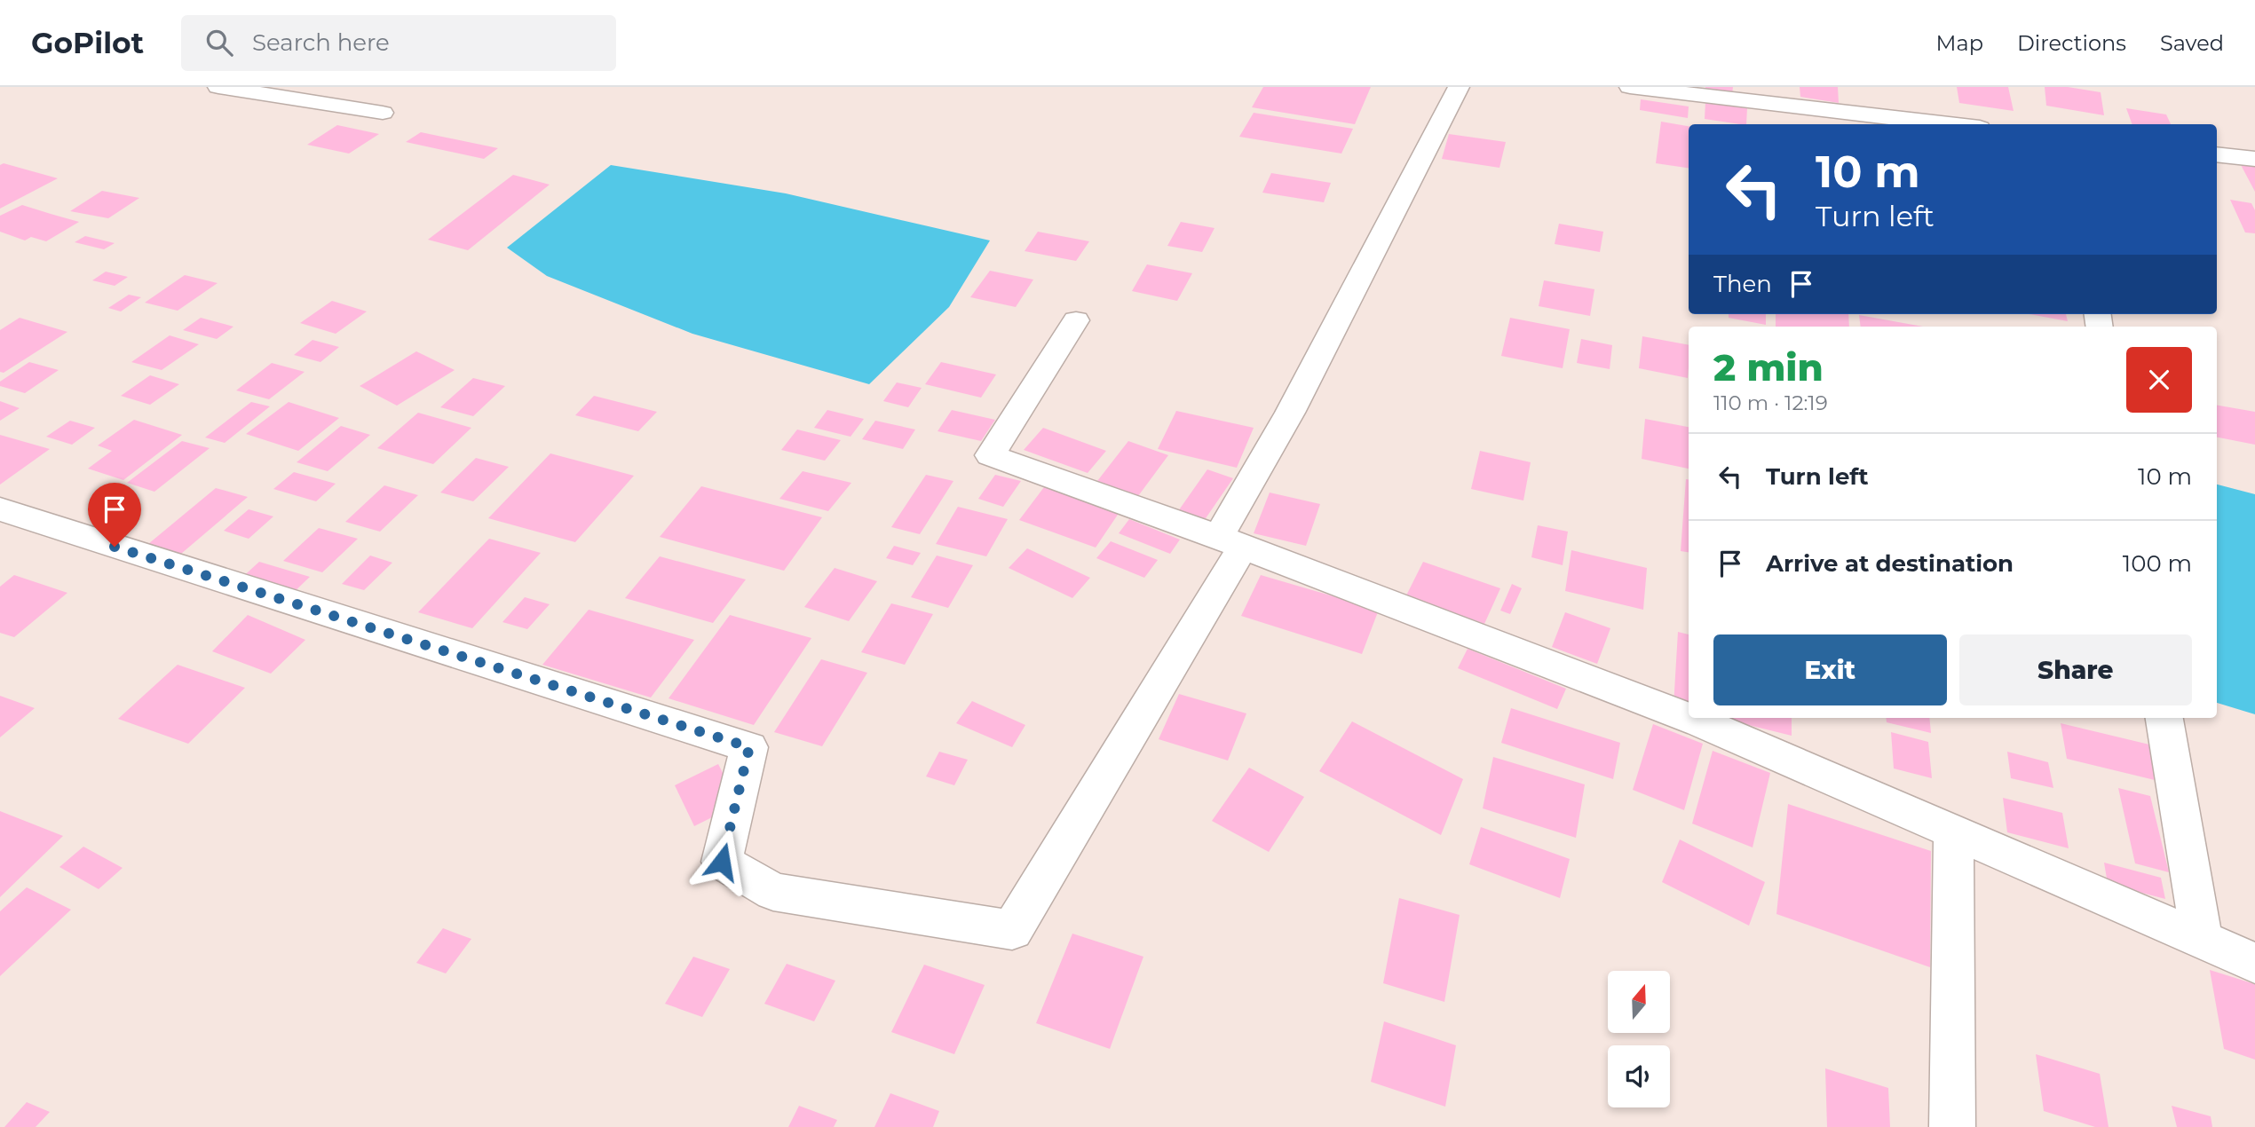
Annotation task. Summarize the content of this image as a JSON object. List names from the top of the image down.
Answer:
{
  "north": "top",
  "page": {
    "header": "GoPilot",
    "search": "Search here",
    "nav": ["Map", "Directions", "Saved"],
    "turn": ["10 m", "Turn left"],
    "then": "Then",
    "heading": ["2 min", "110 m · 12:19"],
    "list": [
      {
        "name": "Turn left",
        "value": "10 m"
      },
      {
        "name": "Arrive at destination",
        "value": "100 m"
      }
    ],
    "buttons": ["Exit", "Share"]
  }
}
